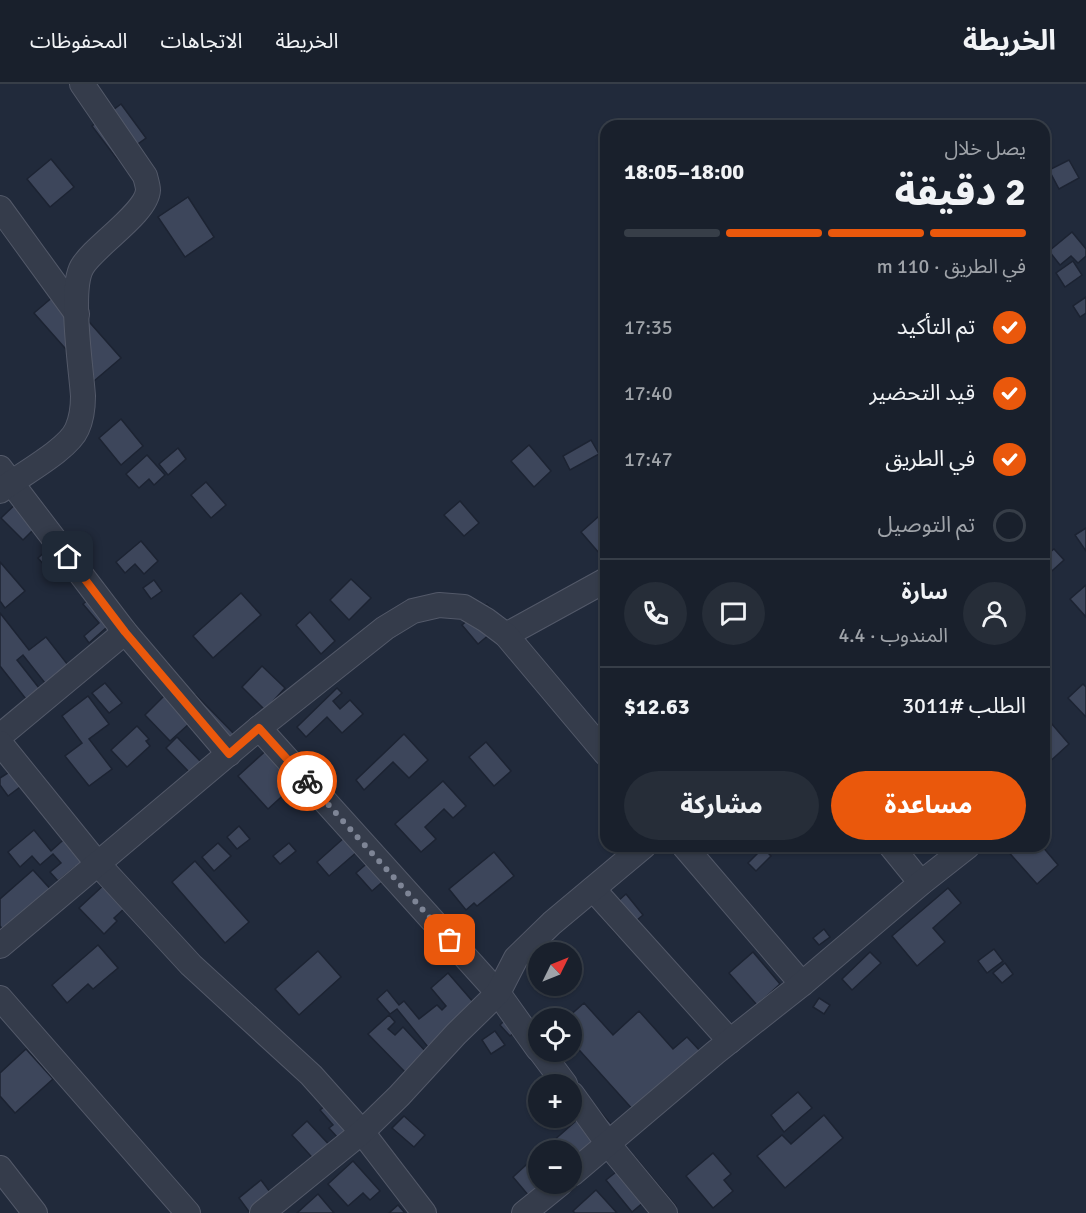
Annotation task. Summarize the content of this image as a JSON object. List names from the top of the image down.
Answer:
{
  "north": "top right",
  "page": {
    "header": "الخريطة",
    "nav": ["الخريطة", "الاتجاهات", "المحفوظات"],
    "heading": ["2 دقيقة", "يصل خلال", "18:00–18:05"],
    "panel": [
      "سارة",
      "المندوب · 4.4",
      "الطلب #3011",
      "$12.63"
    ],
    "bar": "في الطريق · 110 m",
    "list": [
      ["تم التأكيد", "17:35"],
      ["قيد التحضير", "17:40"],
      ["في الطريق", "17:47"],
      "تم التوصيل"
    ],
    "buttons": ["مساعدة", "مشاركة"],
    "map_buttons": ["+", "−"]
  }
}
